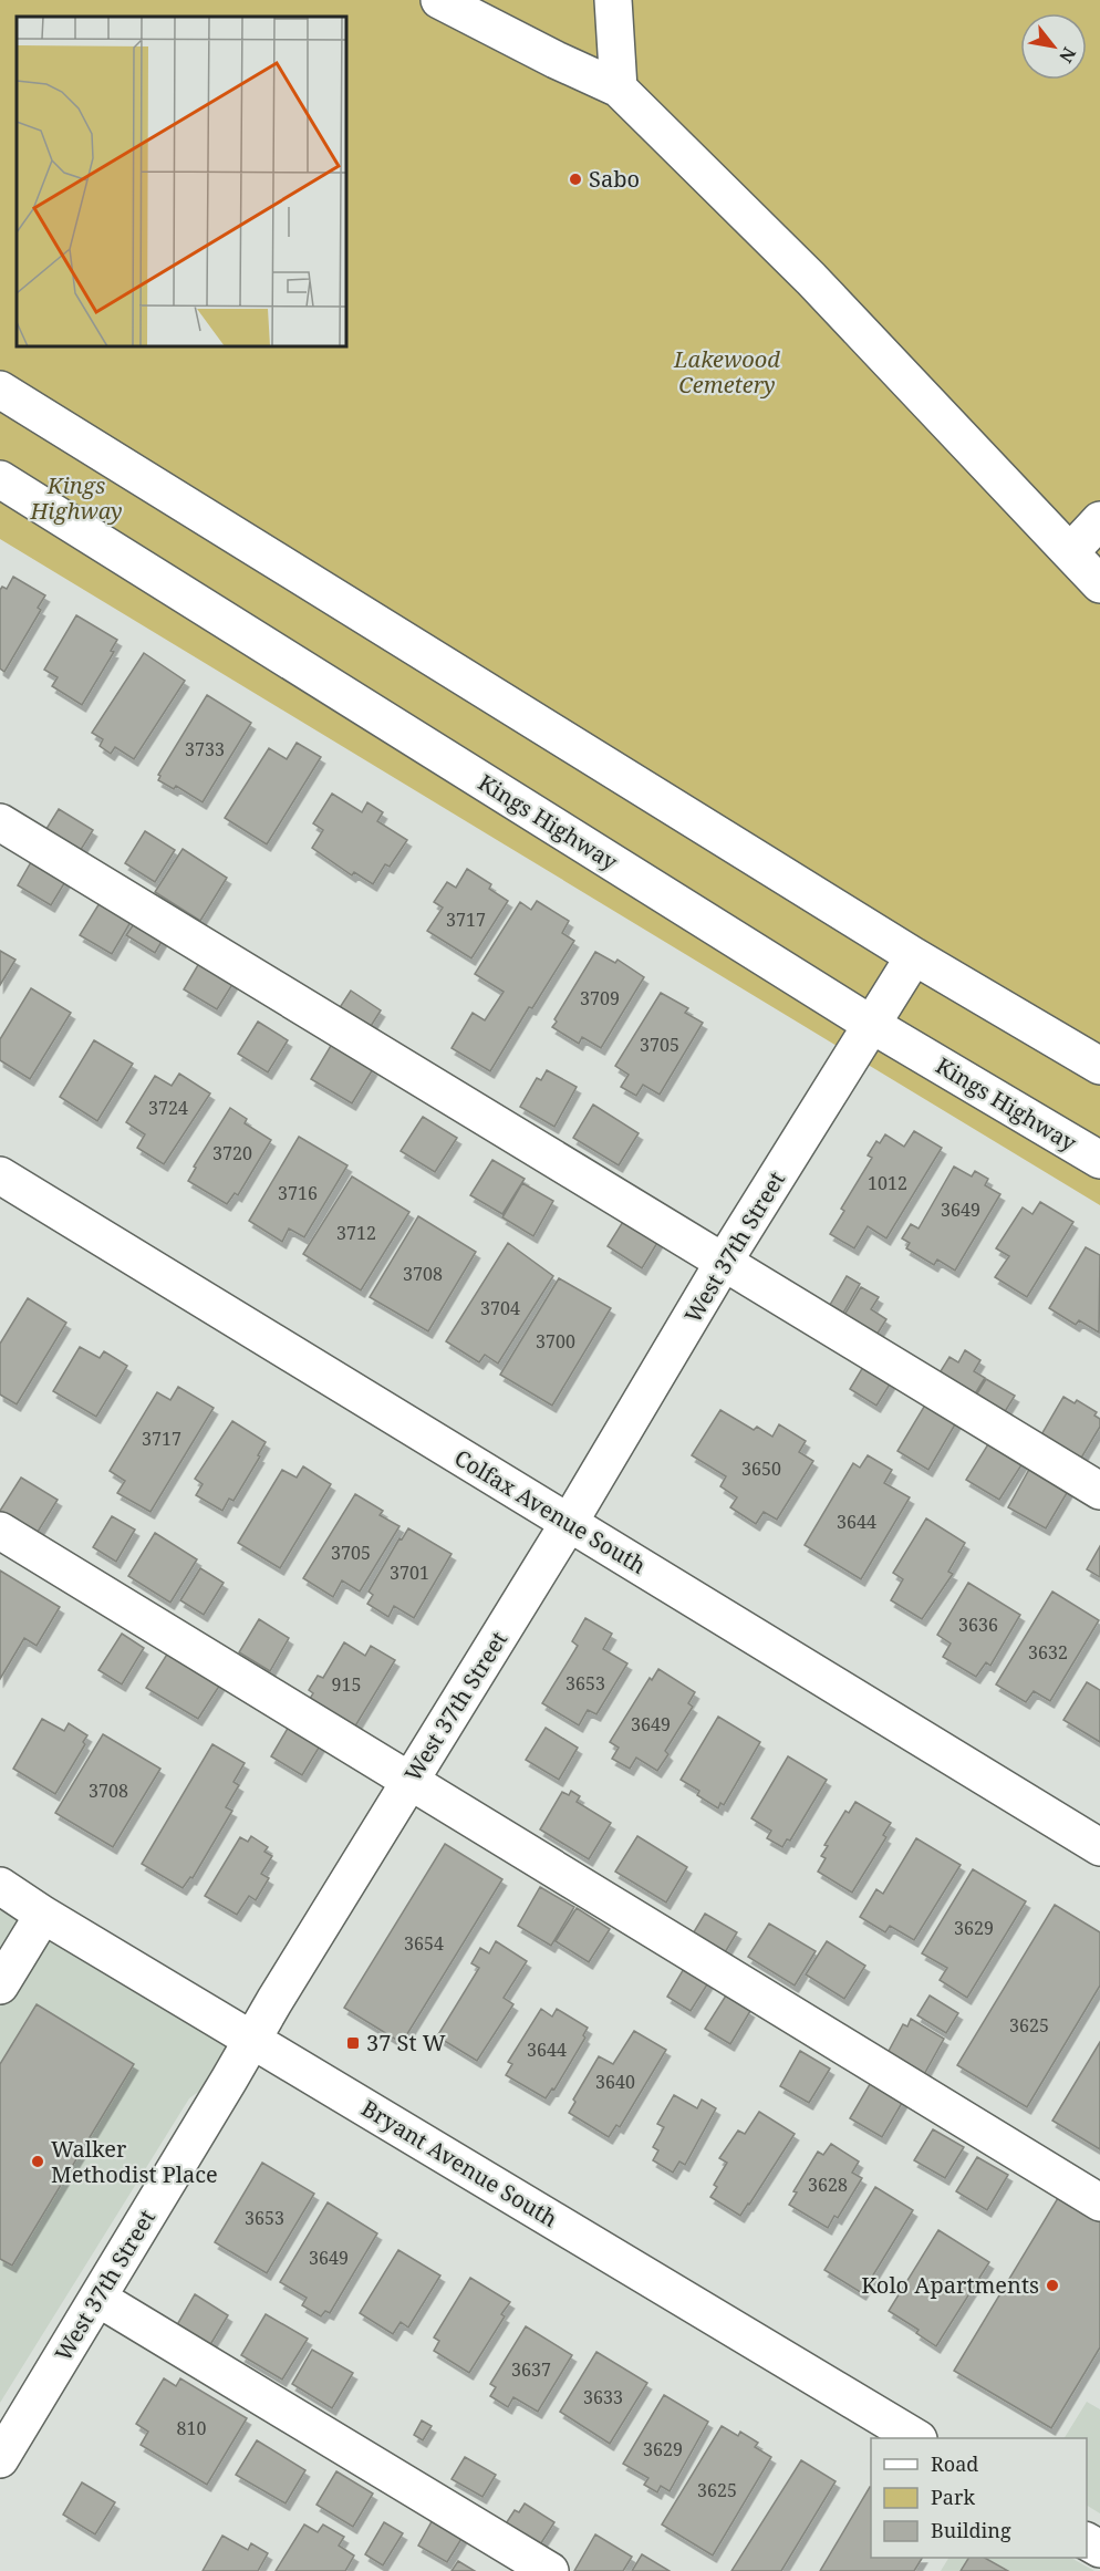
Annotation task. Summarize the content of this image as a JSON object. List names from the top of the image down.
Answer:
{
  "streets": {
    "street": [
      "Kings Highway",
      "West 37th Street",
      "Colfax Avenue South",
      "Bryant Avenue South"
    ]
  },
  "crossings": [
    ["Kings Highway", "West 37th Street"],
    ["West 37th Street", "Colfax Avenue South"],
    ["West 37th Street", "Bryant Avenue South"]
  ],
  "parks": ["Lakewood Cemetery", "Kings Highway"],
  "places": {
    "other": ["Sabo", "Walker Methodist Place", "Kolo Apartments"],
    "transit": ["37 St W"]
  },
  "house_numbers": [
    "3733",
    "3717",
    "3709",
    "3705",
    "3724",
    "3720",
    "1012",
    "3716",
    "3649",
    "3712",
    "3708",
    "3704",
    "3700",
    "3717",
    "3650",
    "3644",
    "3705",
    "3701",
    "3636",
    "3632",
    "3653",
    "915",
    "3649",
    "3708",
    "3629",
    "3654",
    "3625",
    "3644",
    "3640",
    "3628",
    "3653",
    "3649",
    "3637",
    "3633",
    "810",
    "3629",
    "3625"
  ],
  "legend": ["Road", "Park", "Building"],
  "north": "bottom right"
}
